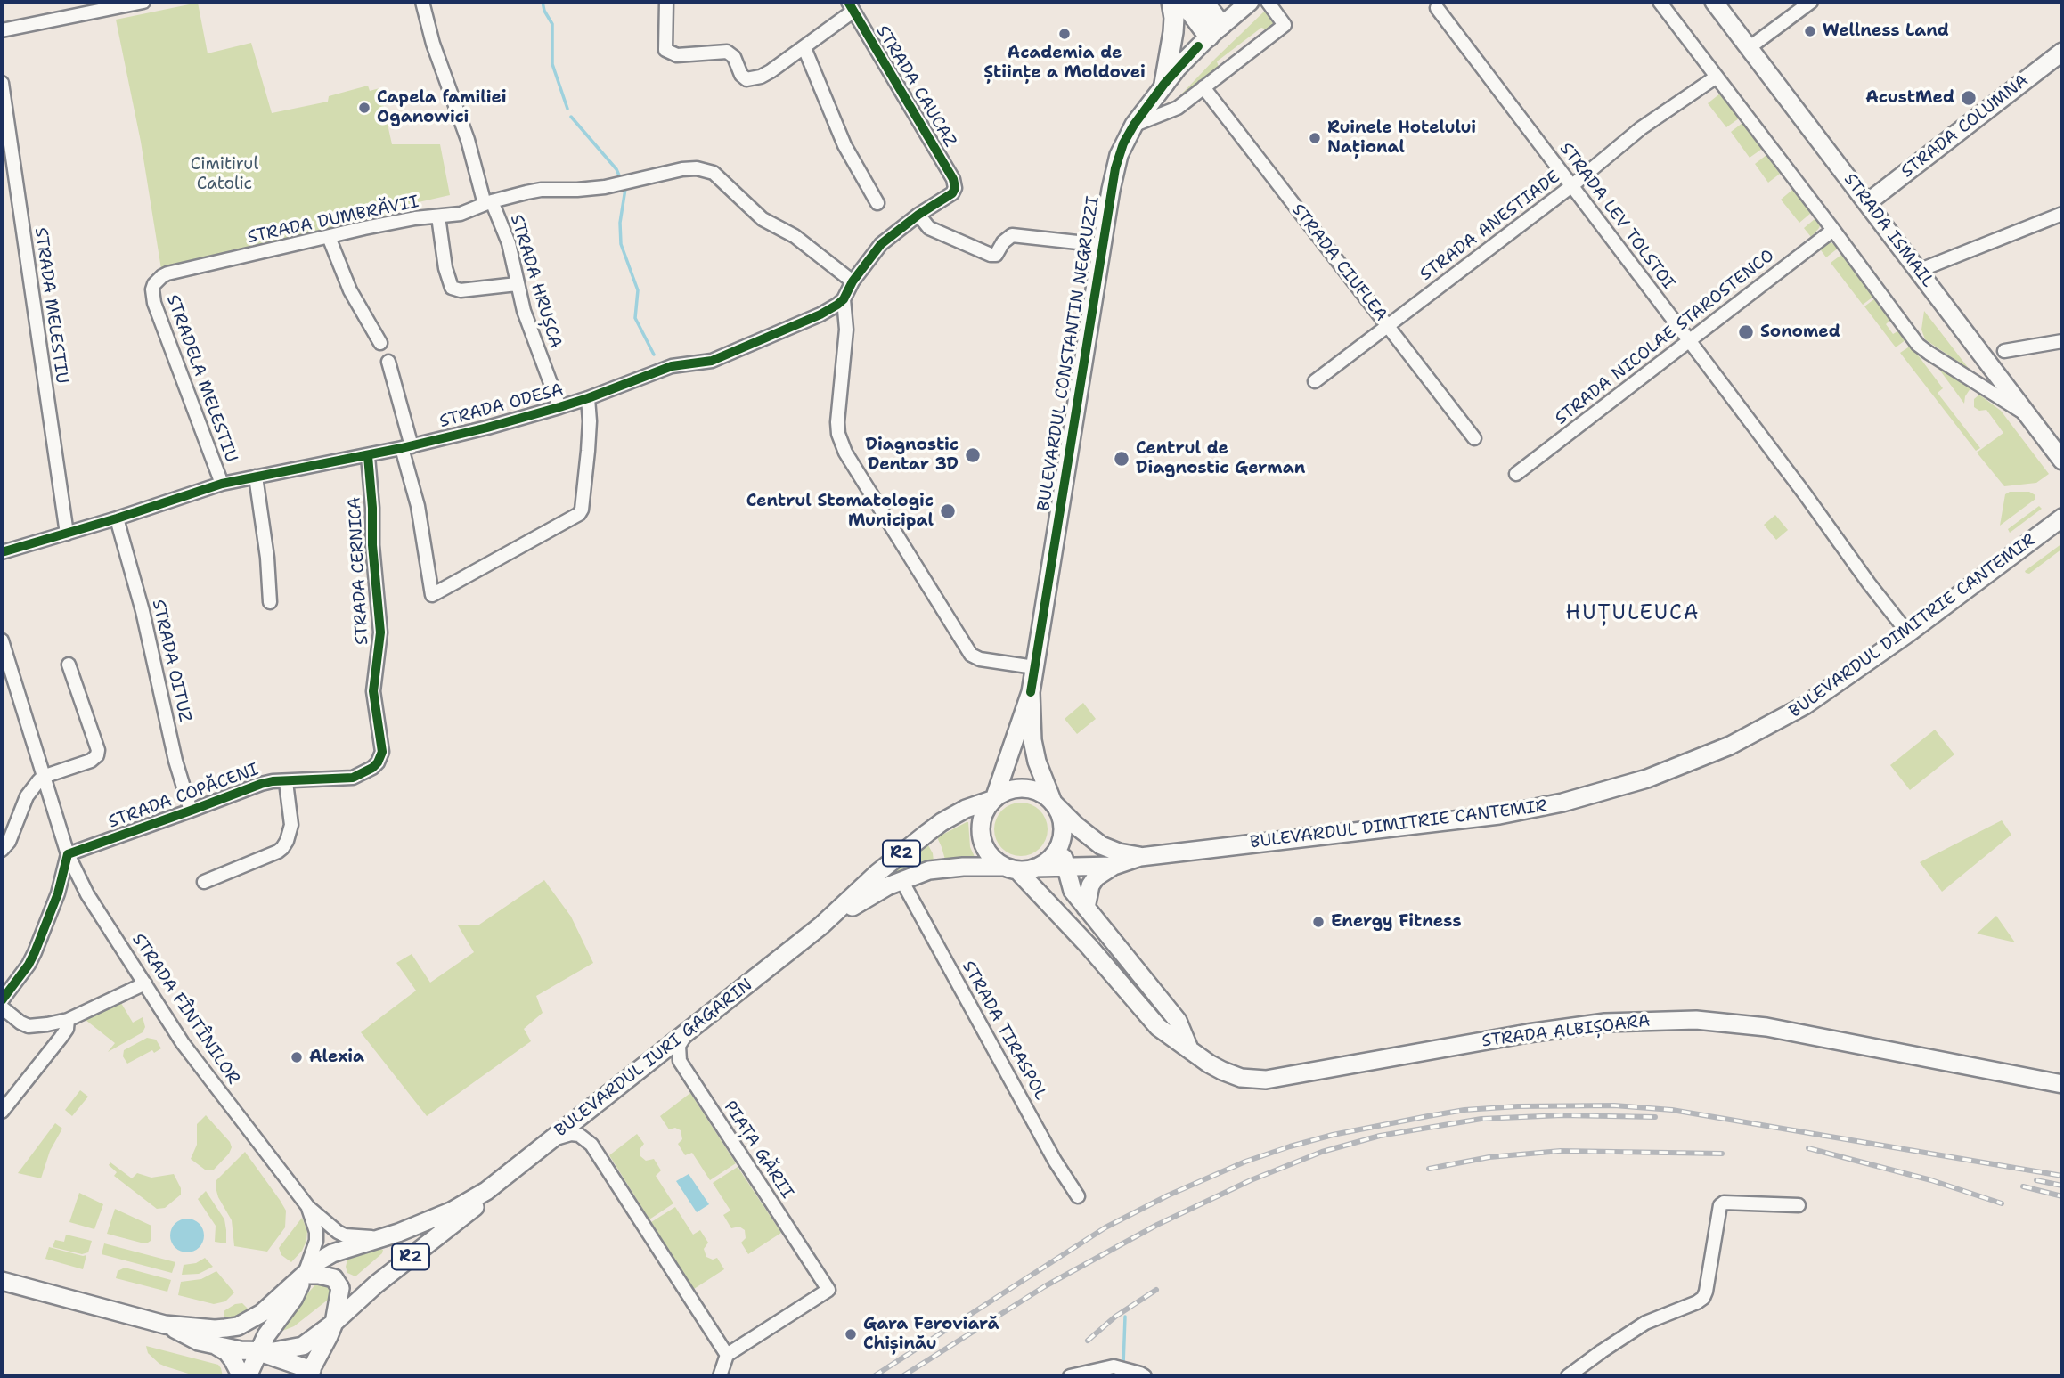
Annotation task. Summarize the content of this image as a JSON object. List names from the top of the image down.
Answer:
{
  "streets": {
    "main road": [
      "STRADA COLUMNA",
      "STRADA ISMAIL",
      "BULEVARDUL CONSTANTIN NEGRUZZI",
      "BULEVARDUL DIMITRIE CANTEMIR",
      "R2",
      "STRADA ALBIȘOARA",
      "BULEVARDUL IURI GAGARIN"
    ],
    "street": [
      "STRADA CAUCAZ",
      "STRADA LEV TOLSTOI",
      "STRADA DUMBRĂVII",
      "STRADA ANESTIADE",
      "STRADA CIUFLEA",
      "STRADA HRUȘCA",
      "STRADA MELESTIU",
      "STRADA NICOLAE STAROSTENCO",
      "STRADELA MELESTIU",
      "STRADA ODESA",
      "STRADA CERNICA",
      "STRADA OITUZ",
      "STRADA COPĂCENI",
      "STRADA FÎNTÎNILOR",
      "STRADA TIRASPOL",
      "PIAȚA GĂRII"
    ]
  },
  "crossings": [
    ["STRADA COLUMNA", "STRADA ISMAIL"],
    ["STRADA LEV TOLSTOI", "STRADA ANESTIADE"],
    ["STRADA LEV TOLSTOI", "STRADA NICOLAE STAROSTENCO"],
    ["STRADA LEV TOLSTOI", "BULEVARDUL DIMITRIE CANTEMIR"],
    ["STRADA DUMBRĂVII", "STRADA HRUȘCA"],
    ["STRADA DUMBRĂVII", "STRADELA MELESTIU"],
    ["STRADA ANESTIADE", "STRADA CIUFLEA"],
    ["STRADA HRUȘCA", "STRADA ODESA"],
    ["STRADA MELESTIU", "STRADA ODESA"],
    ["BULEVARDUL CONSTANTIN NEGRUZZI", "BULEVARDUL DIMITRIE CANTEMIR"],
    ["BULEVARDUL CONSTANTIN NEGRUZZI", "STRADA ALBIȘOARA"],
    ["BULEVARDUL CONSTANTIN NEGRUZZI", "BULEVARDUL IURI GAGARIN"],
    ["STRADELA MELESTIU", "STRADA ODESA"],
    ["STRADA ODESA", "STRADA CERNICA"],
    ["STRADA ODESA", "STRADA OITUZ"],
    ["STRADA CERNICA", "STRADA COPĂCENI"],
    ["BULEVARDUL DIMITRIE CANTEMIR", "STRADA ALBIȘOARA"],
    ["BULEVARDUL DIMITRIE CANTEMIR", "BULEVARDUL IURI GAGARIN"],
    ["STRADA OITUZ", "STRADA COPĂCENI"],
    ["STRADA COPĂCENI", "STRADA FÎNTÎNILOR"],
    ["R2", "BULEVARDUL IURI GAGARIN"],
    ["STRADA FÎNTÎNILOR", "BULEVARDUL IURI GAGARIN"],
    ["STRADA TIRASPOL", "BULEVARDUL IURI GAGARIN"],
    ["STRADA ALBIȘOARA", "BULEVARDUL IURI GAGARIN"],
    ["BULEVARDUL IURI GAGARIN", "PIAȚA GĂRII"]
  ],
  "districts": ["HUȚULEUCA"],
  "parks": ["Cimitirul Catolic"],
  "places": [
    "Wellness Land",
    "Academia de Științe a Moldovei",
    "AcustMed",
    "Capela familiei Oganowici",
    "Ruinele Hotelului Național",
    "Sonomed",
    "Diagnostic Dentar 3D",
    "Centrul de Diagnostic German",
    "Centrul Stomatologic Municipal",
    "Energy Fitness",
    "Alexia",
    "Gara Feroviară Chișinău"
  ]
}
